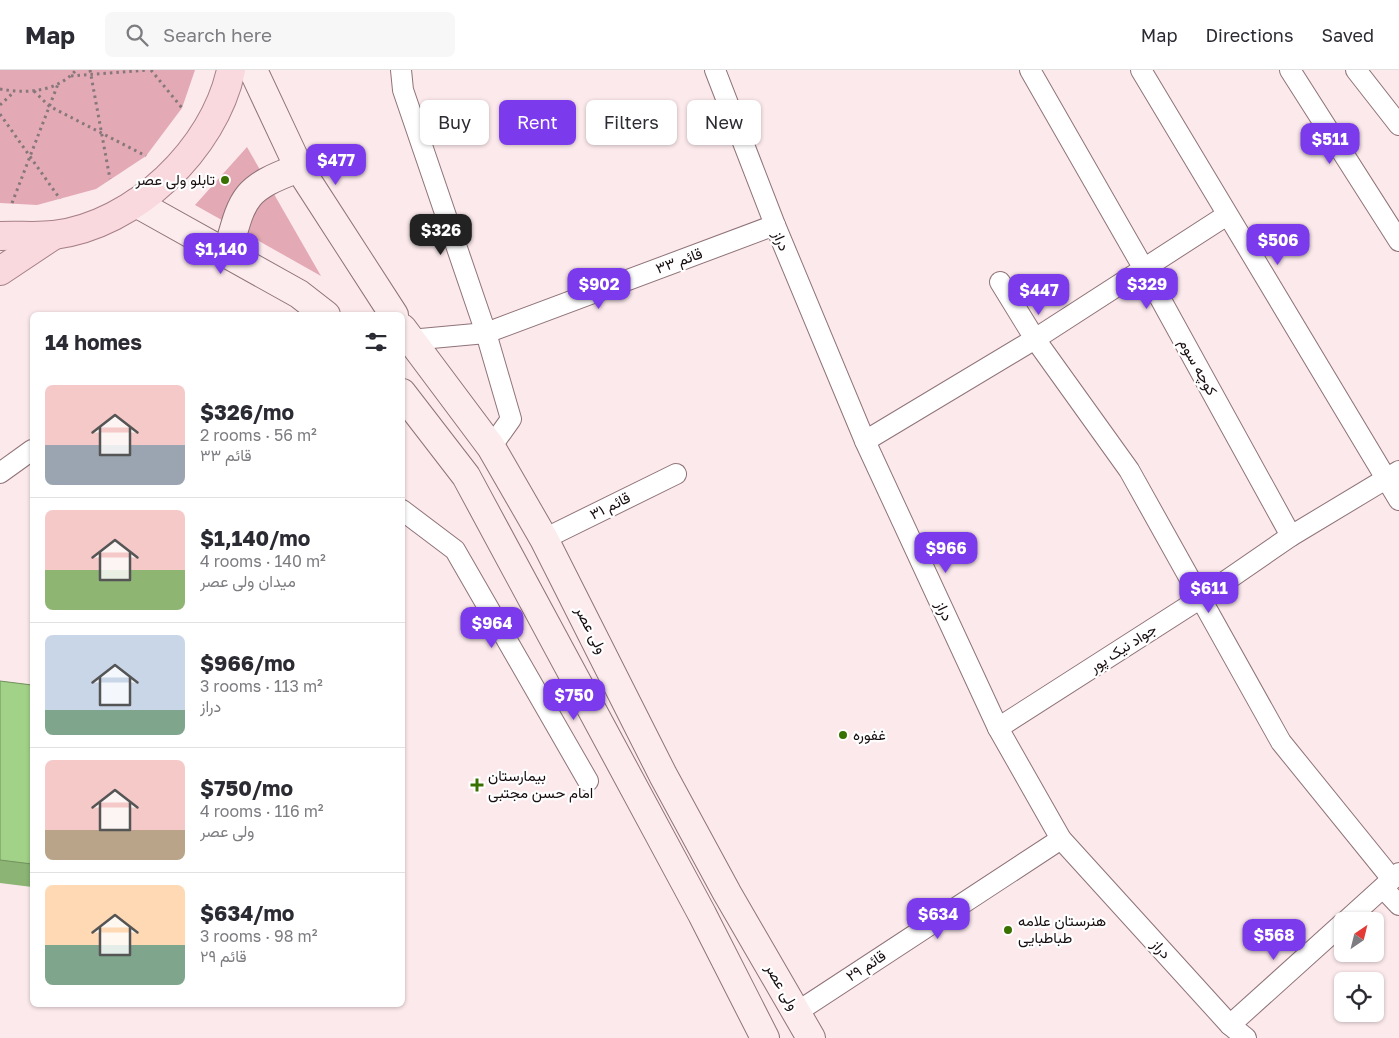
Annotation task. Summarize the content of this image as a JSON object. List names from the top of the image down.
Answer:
{
  "streets": {
    "main road": ["ولی عصر"],
    "street": [
      "دراز",
      "قائم ۳۳",
      "کوچه سوم",
      "قائم ۳۱",
      "جواد نیک پور",
      "قائم ۲۹"
    ]
  },
  "crossings": [
    ["دراز", "قائم ۳۳"],
    ["دراز", "جواد نیک پور"],
    ["دراز", "قائم ۲۹"],
    ["قائم ۳۳", "ولی عصر"],
    ["کوچه سوم", "جواد نیک پور"],
    ["قائم ۳۱", "ولی عصر"],
    ["ولی عصر", "قائم ۲۹"]
  ],
  "places": {
    "other": ["تابلو ولی عصر", "غفوره", "هنرستان علامه طباطبایی"],
    "health": ["بیمارستان امام حسن مجتبی"]
  },
  "north": "top right",
  "page": {
    "header": "Map",
    "search": "Search here",
    "nav": ["Map", "Directions", "Saved"],
    "chip": [
      "Buy",
      "Rent",
      "Filters",
      "New"
    ],
    "price": [
      "$511",
      "$477",
      "$326",
      "$506",
      "$1,140",
      "$902",
      "$329",
      "$447",
      "$966",
      "$611",
      "$964",
      "$750",
      "$634",
      "$568"
    ],
    "heading": "14 homes",
    "list": [
      {
        "name": "$326/mo",
        "note": "2 rooms · 56 m² · قائم ۳۳"
      },
      {
        "name": "$1,140/mo",
        "note": "4 rooms · 140 m² · میدان ولی عصر"
      },
      {
        "name": "$966/mo",
        "note": "3 rooms · 113 m² · دراز"
      },
      {
        "name": "$750/mo",
        "note": "4 rooms · 116 m² · ولی عصر"
      },
      {
        "name": "$634/mo",
        "note": "3 rooms · 98 m² · قائم ۲۹"
      }
    ]
  }
}
